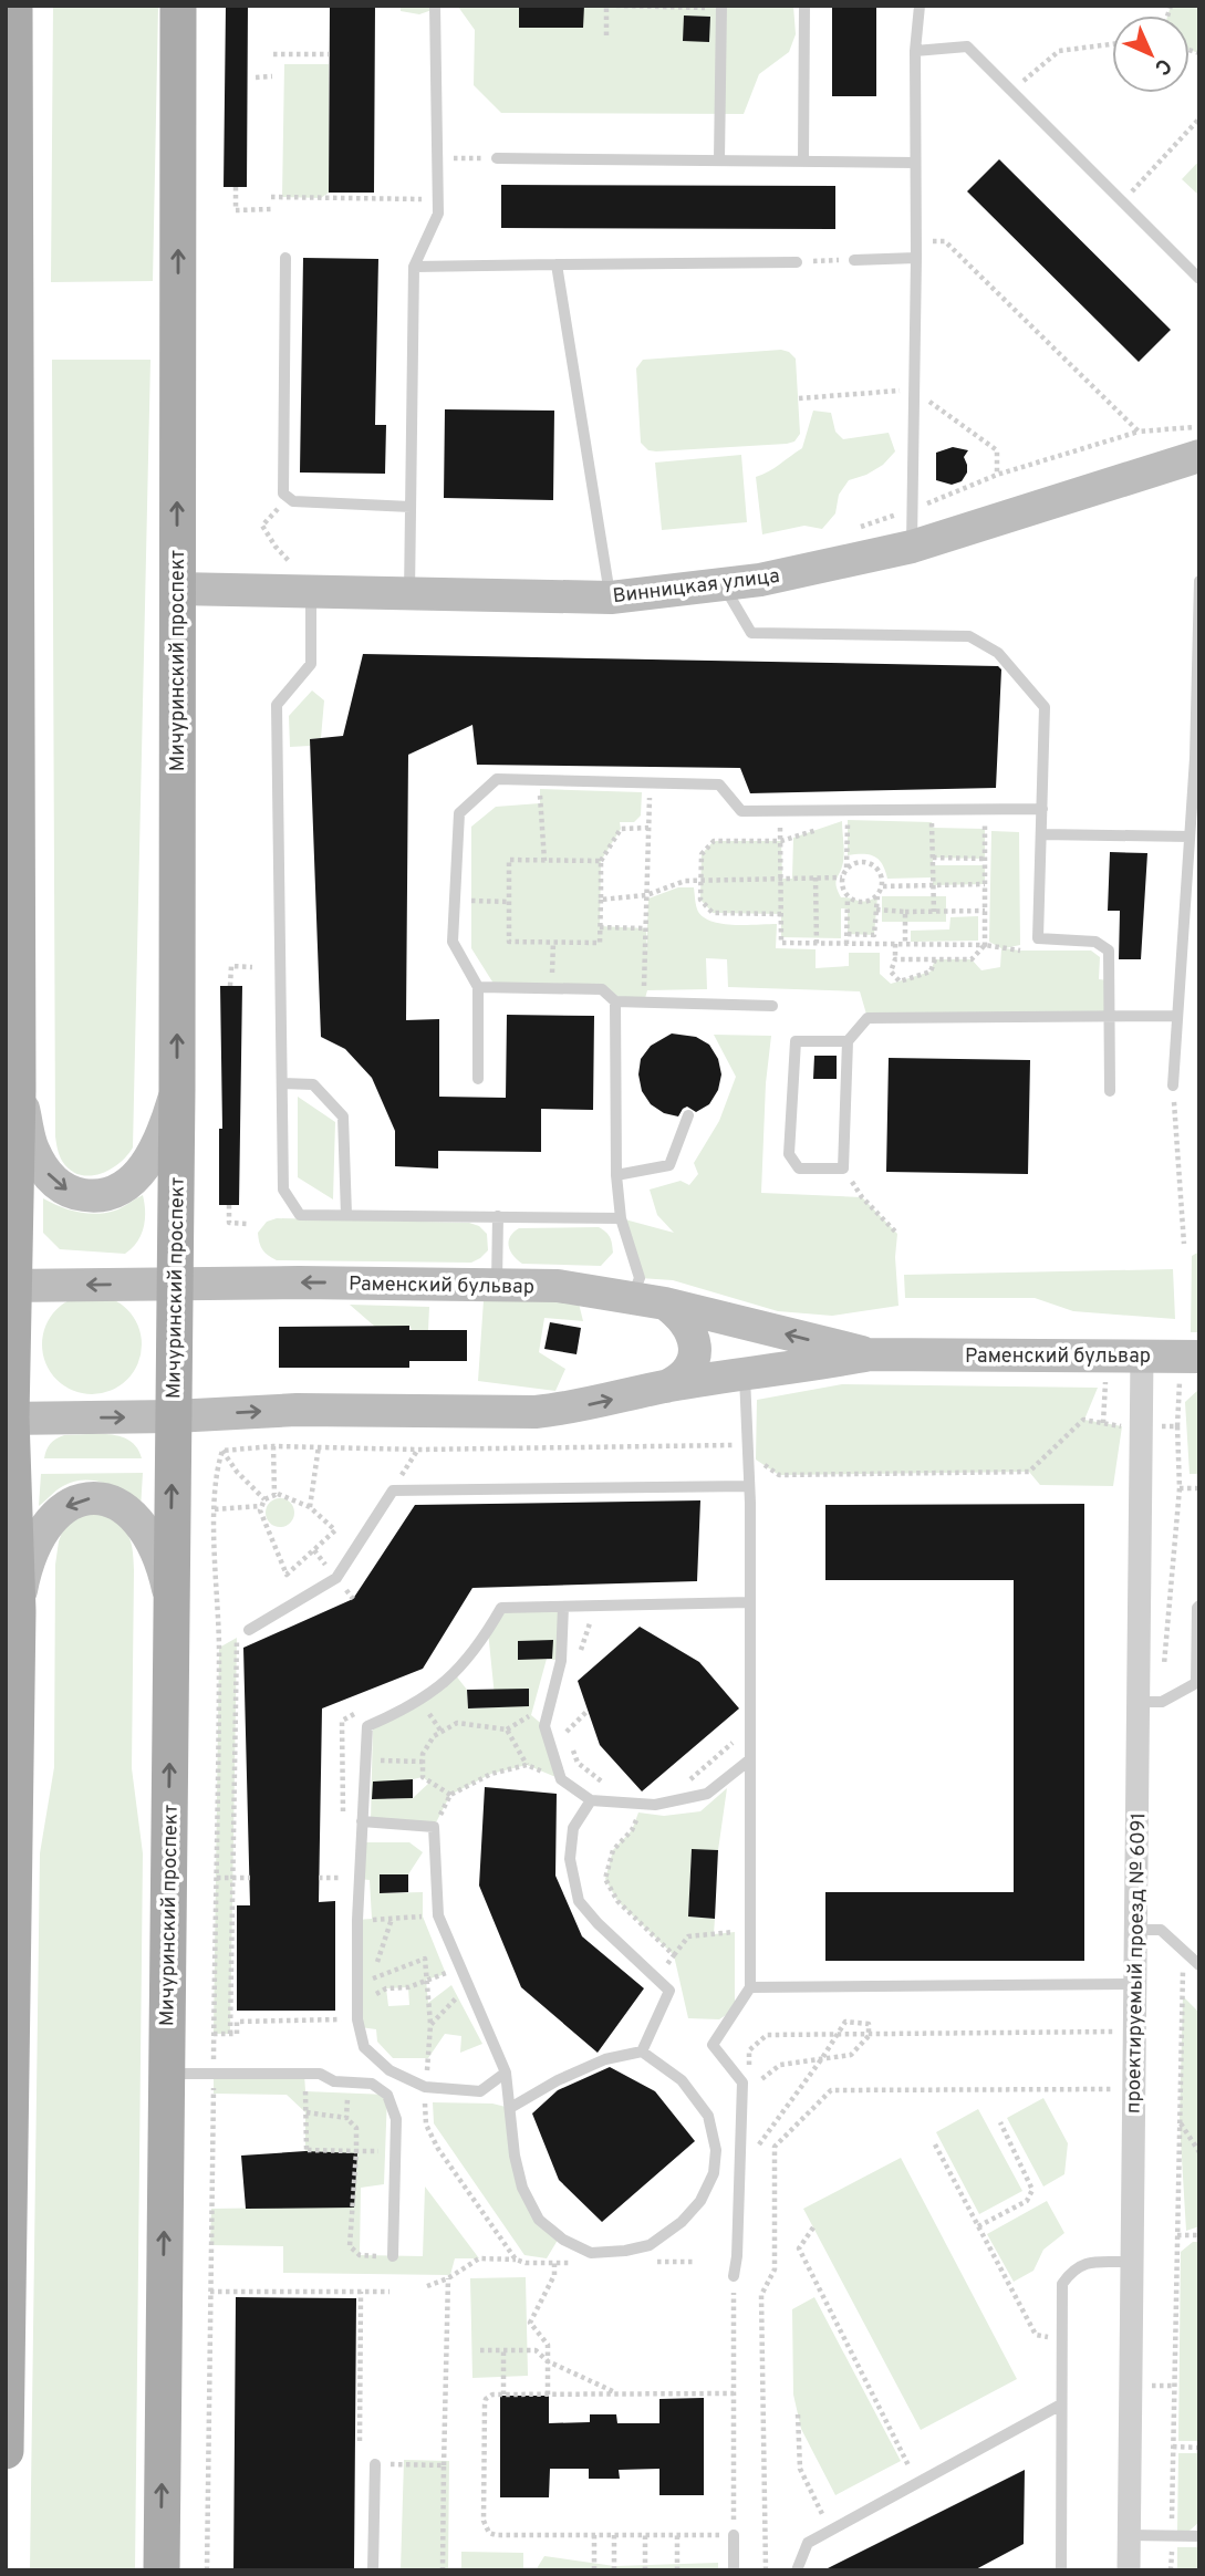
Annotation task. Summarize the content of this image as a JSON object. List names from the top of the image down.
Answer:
{
  "streets": {
    "main road": ["Мичуринский проспект"],
    "street": ["Винницкая улица", "Раменский бульвар", "проектируемый проезд № 6091"]
  },
  "crossings": [
    ["Винницкая улица", "Мичуринский проспект"],
    ["Мичуринский проспект", "Раменский бульвар"],
    ["Раменский бульвар", "проектируемый проезд № 6091"]
  ],
  "north": "bottom right"
}
